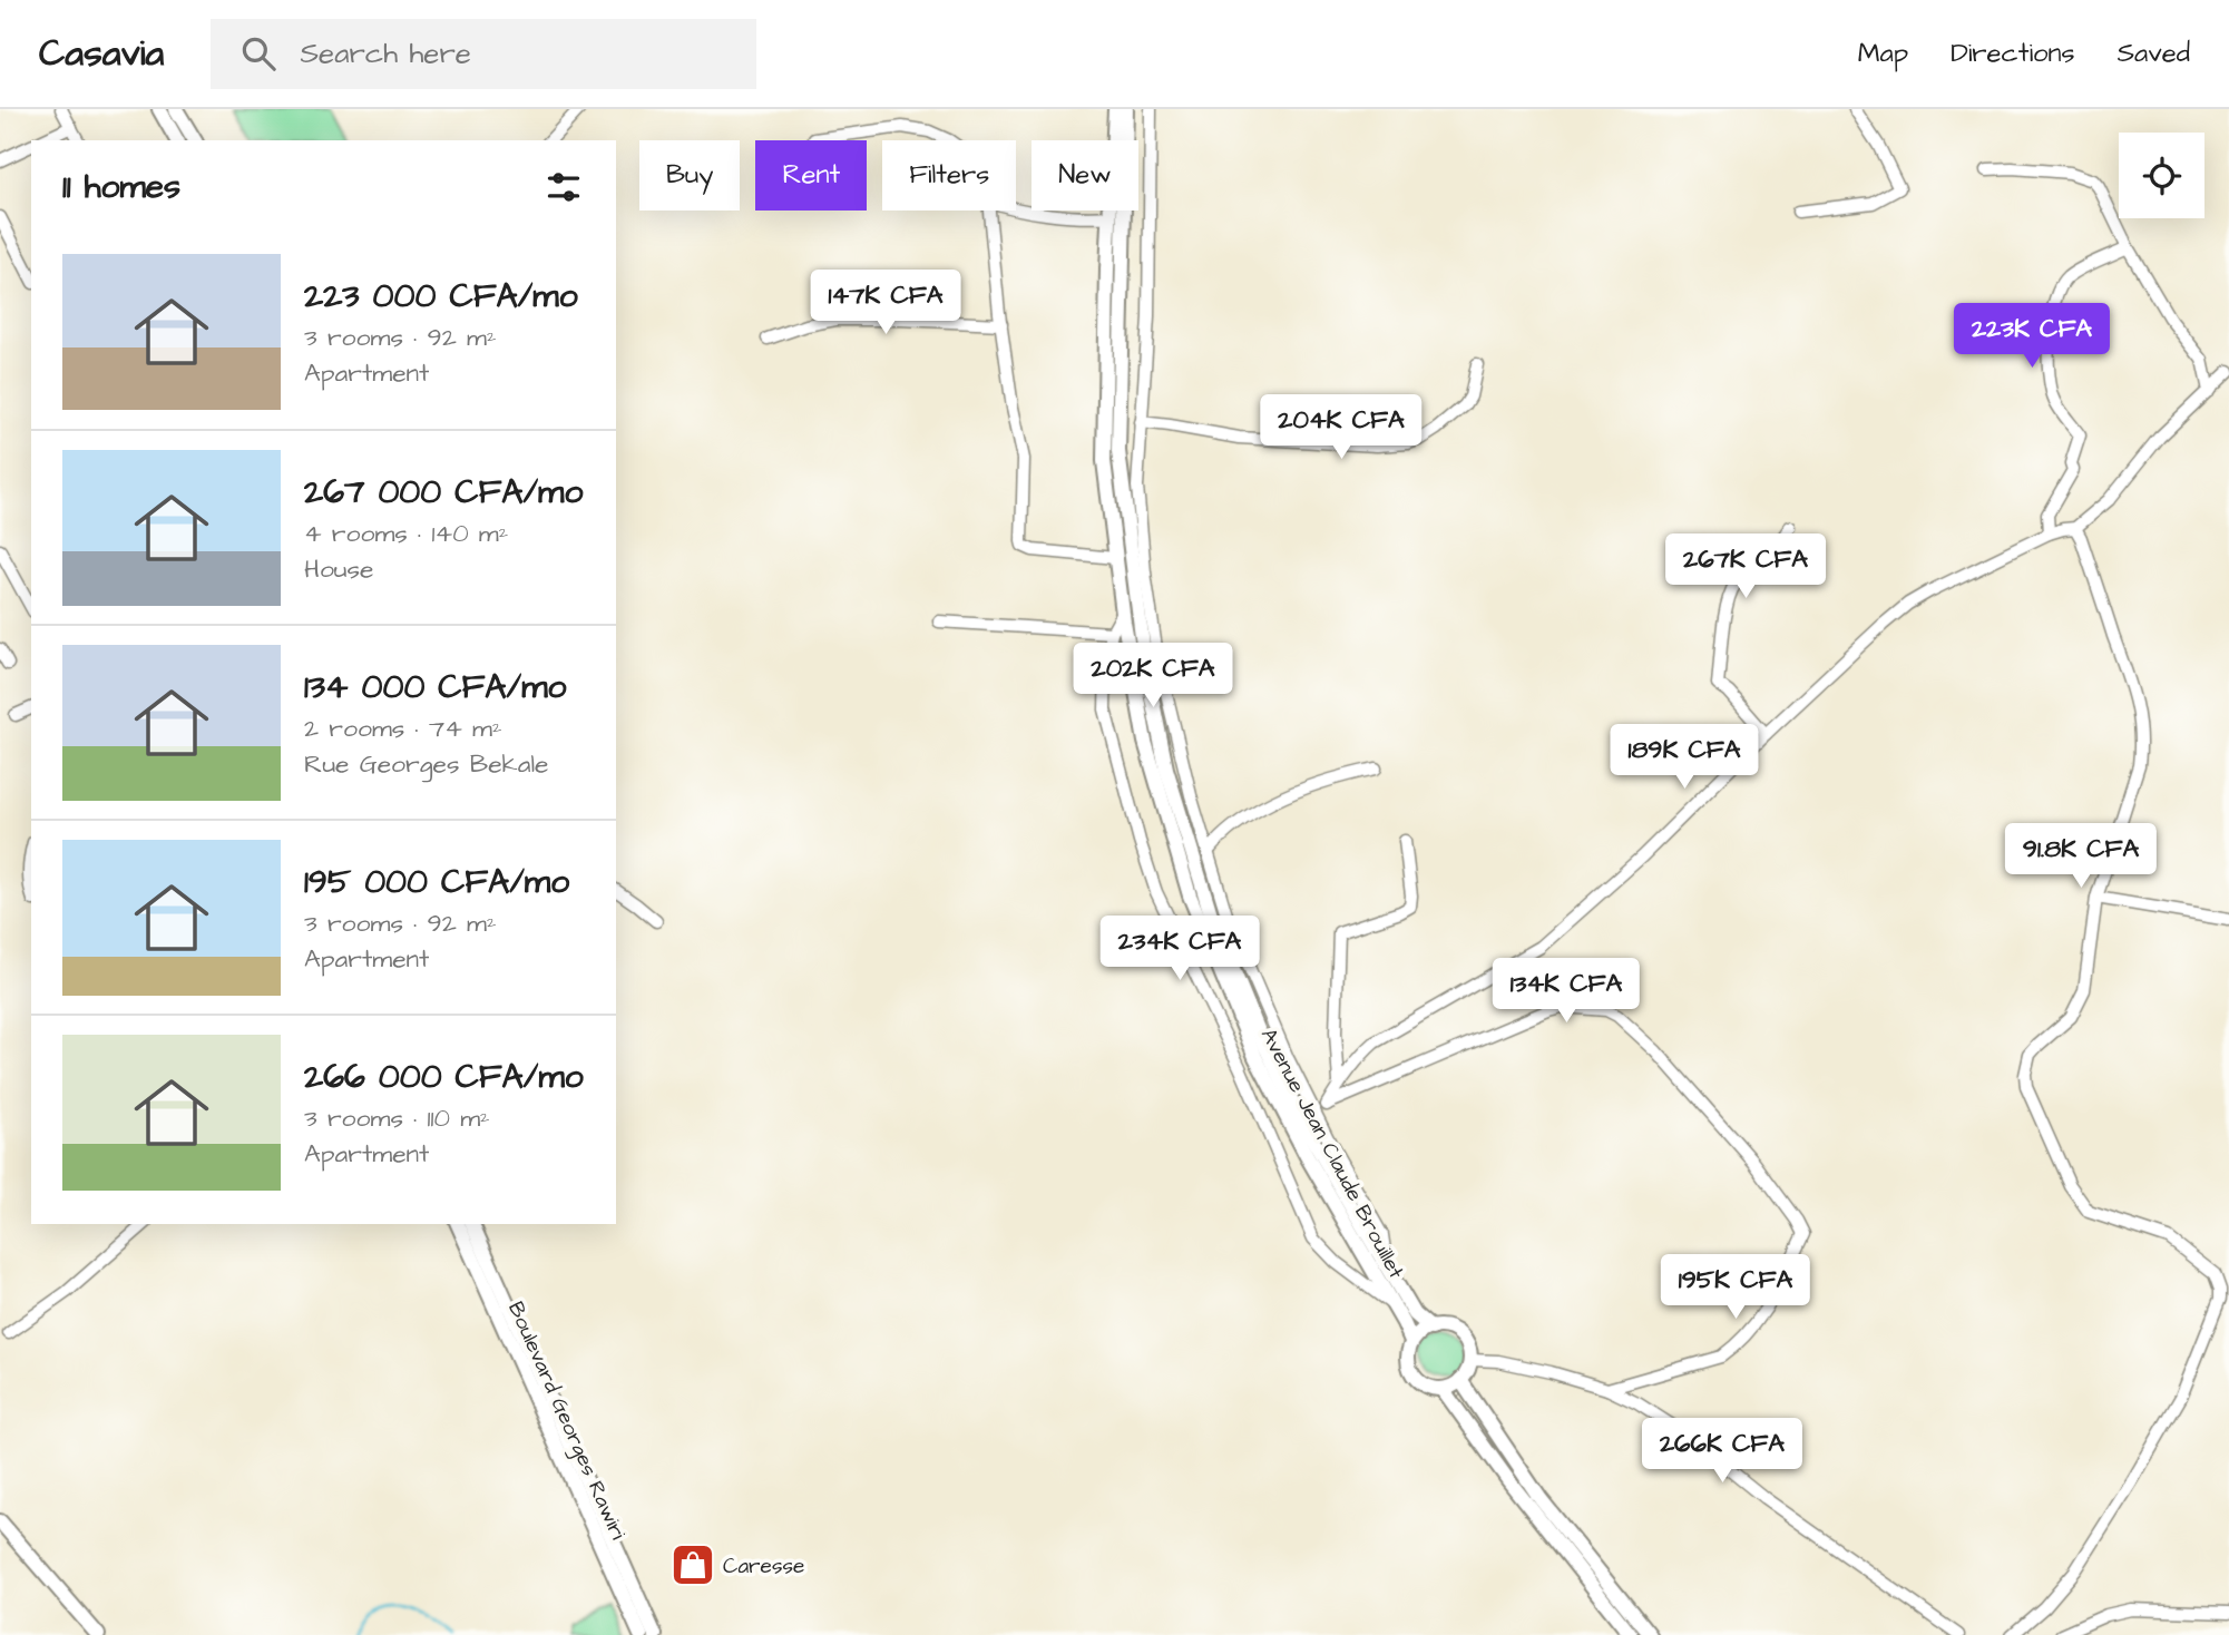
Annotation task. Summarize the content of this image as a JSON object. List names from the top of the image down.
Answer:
{
  "streets": {
    "main road": ["Avenue Jean Claude Brouillet", "Boulevard Georges Rawiri"]
  },
  "places": {
    "shop": ["Caresse"]
  },
  "page": {
    "header": "Casavia",
    "search": "Search here",
    "nav": ["Map", "Directions", "Saved"],
    "chip": [
      "Buy",
      "Rent",
      "Filters",
      "New"
    ],
    "heading": "11 homes",
    "list": [
      {
        "name": "223 000 CFA/mo",
        "note": "3 rooms · 92 m² · Apartment"
      },
      {
        "name": "267 000 CFA/mo",
        "note": "4 rooms · 140 m² · House"
      },
      {
        "name": "134 000 CFA/mo",
        "note": "2 rooms · 74 m² · Rue Georges Bekale"
      },
      {
        "name": "195 000 CFA/mo",
        "note": "3 rooms · 92 m² · Apartment"
      },
      {
        "name": "266 000 CFA/mo",
        "note": "3 rooms · 110 m² · Apartment"
      }
    ],
    "price": [
      "147K CFA",
      "223K CFA",
      "204K CFA",
      "267K CFA",
      "202K CFA",
      "189K CFA",
      "91.8K CFA",
      "234K CFA",
      "134K CFA",
      "195K CFA",
      "266K CFA"
    ]
  }
}
